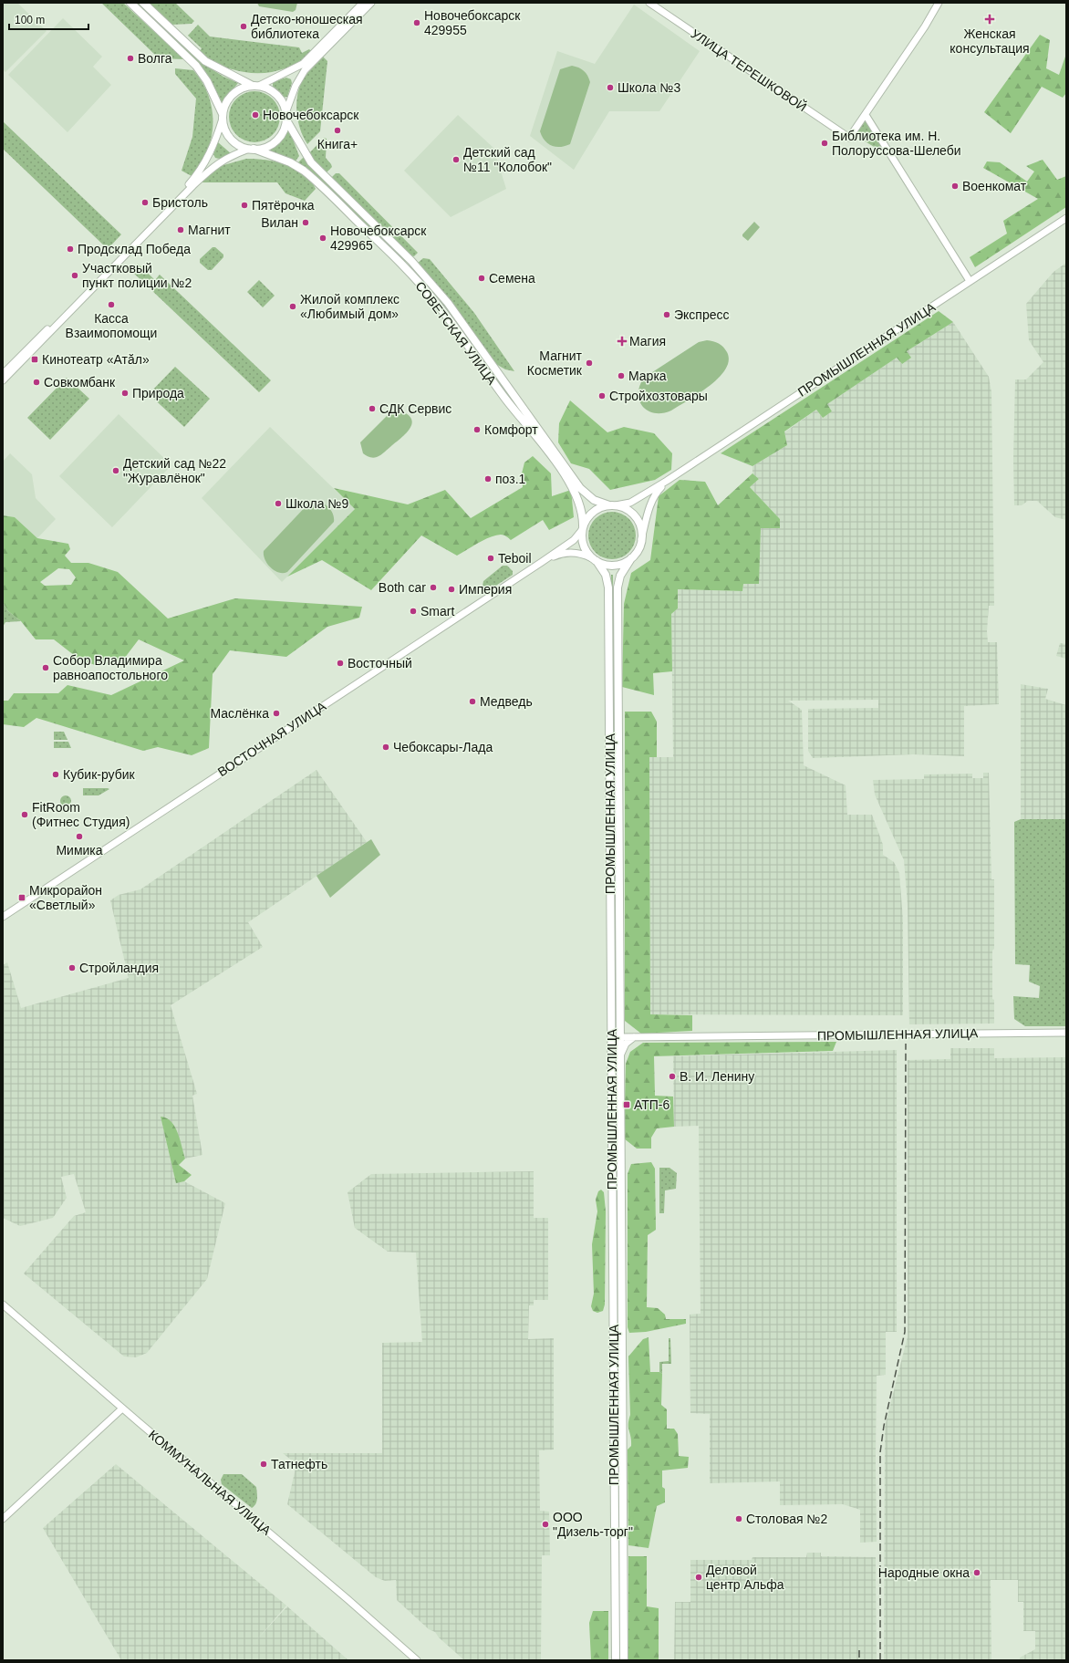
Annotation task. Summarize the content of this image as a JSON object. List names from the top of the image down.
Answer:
{
  "streets": {
    "main road": [
      "УЛИЦА ТЕРЕШКОВОЙ",
      "СОВЕТСКАЯ УЛИЦА",
      "ПРОМЫШЛЕННАЯ УЛИЦА",
      "ВОСТОЧНАЯ УЛИЦА",
      "КОММУНАЛЬНАЯ УЛИЦА"
    ]
  },
  "crossings": [
    ["СОВЕТСКАЯ УЛИЦА", "ПРОМЫШЛЕННАЯ УЛИЦА"],
    ["СОВЕТСКАЯ УЛИЦА", "ВОСТОЧНАЯ УЛИЦА"],
    ["ПРОМЫШЛЕННАЯ УЛИЦА", "ВОСТОЧНАЯ УЛИЦА"]
  ],
  "places": {
    "health": ["Женская консультация", "Магия"],
    "other": [
      "Новочебоксарск 429955",
      "Детско-юношеская библиотека",
      "Волга",
      "Школа №3",
      "Новочебоксарск",
      "Книга+",
      "Библиотека им. Н. Полоруссова-Шелеби",
      "Детский сад №11 \"Колобок\"",
      "Военкомат",
      "Бристоль",
      "Пятёрочка",
      "Вилан",
      "Магнит",
      "Новочебоксарск 429965",
      "Продсклад Победа",
      "Участковый пункт полиции №2",
      "Семена",
      "Касса Взаимопомощи",
      "Жилой комплекс «Любимый дом»",
      "Экспресс",
      "Магнит Косметик",
      "Марка",
      "Совкомбанк",
      "Природа",
      "Стройхозтовары",
      "СДК Сервис",
      "Комфорт",
      "Детский сад №22 \"Журавлёнок\"",
      "поз.1",
      "Школа №9",
      "Teboil",
      "Both car",
      "Империя",
      "Smart",
      "Восточный",
      "Собор Владимира равноапостольного",
      "Медведь",
      "Маслёнка",
      "Чебоксары-Лада",
      "Кубик-рубик",
      "FitRoom (Фитнес Студия)",
      "Мимика",
      "Стройландия",
      "В. И. Ленину",
      "Татнефть",
      "Столовая №2",
      "ООО \"Дизель-торг\"",
      "Народные окна",
      "Деловой центр Альфа"
    ],
    "transit": ["Кинотеатр «Атӑл»", "Микрорайон «Светлый»", "АТП-6"]
  },
  "scale_bar": "100 m"
}
